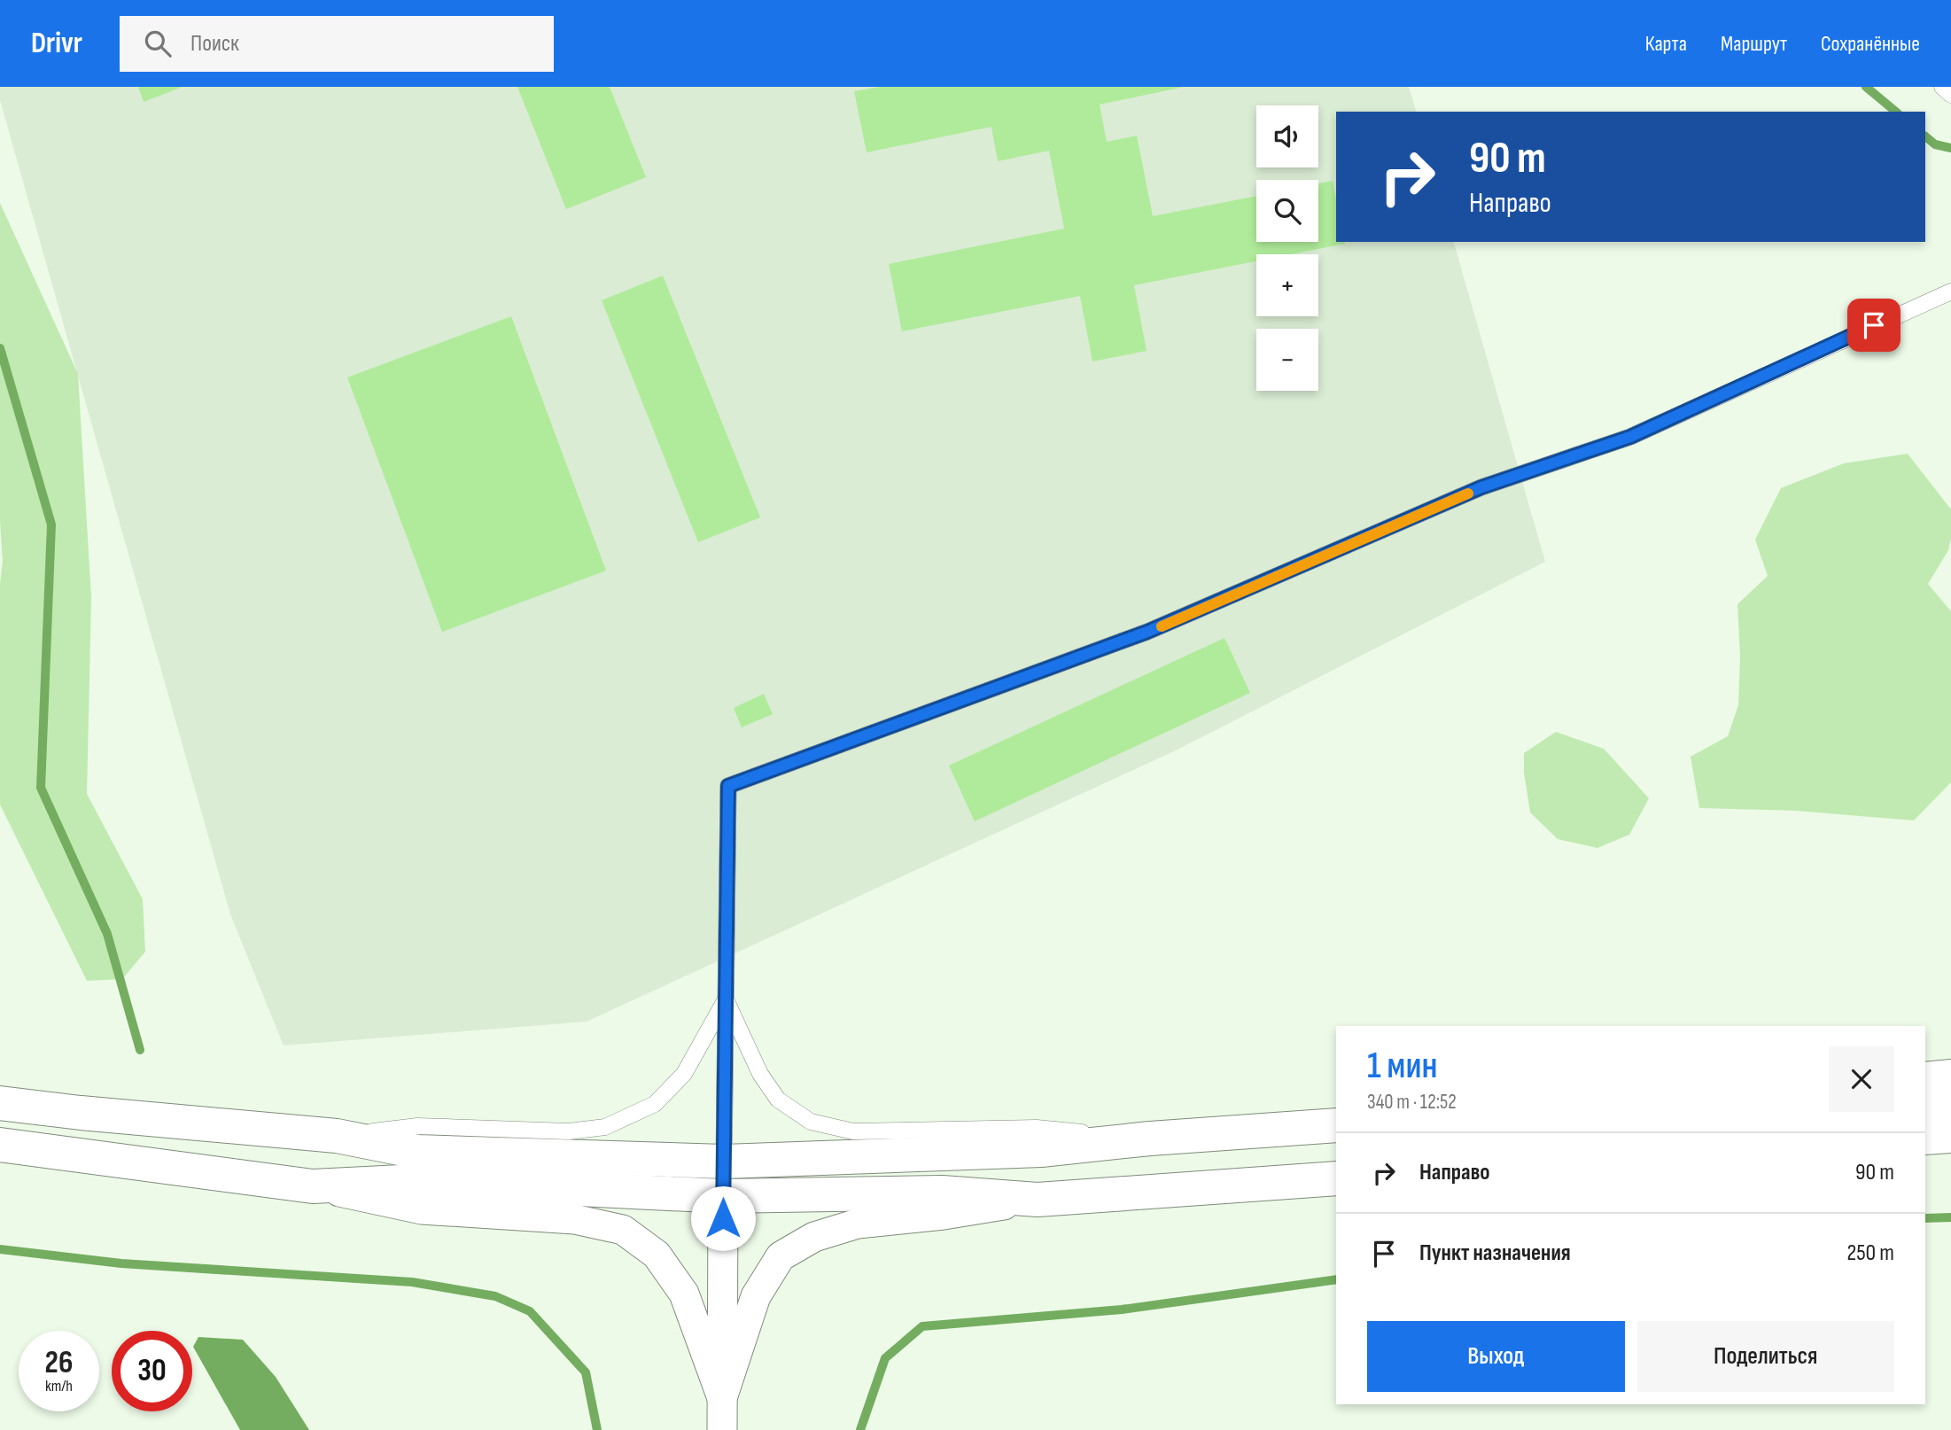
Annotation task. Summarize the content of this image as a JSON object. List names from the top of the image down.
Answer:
{
  "page": {
    "header": "Drivr",
    "search": "Поиск",
    "nav": ["Карта", "Маршрут", "Сохранённые"],
    "map_buttons": ["+", "−"],
    "turn": ["90 m", "Направо"],
    "heading": ["1 мин", "340 m · 12:52"],
    "list": [
      {
        "name": "Направо",
        "value": "90 m"
      },
      {
        "name": "Пункт назначения",
        "value": "250 m"
      }
    ],
    "buttons": ["Выход", "Поделиться"],
    "speed": "26 km/h",
    "limit": "30"
  }
}
